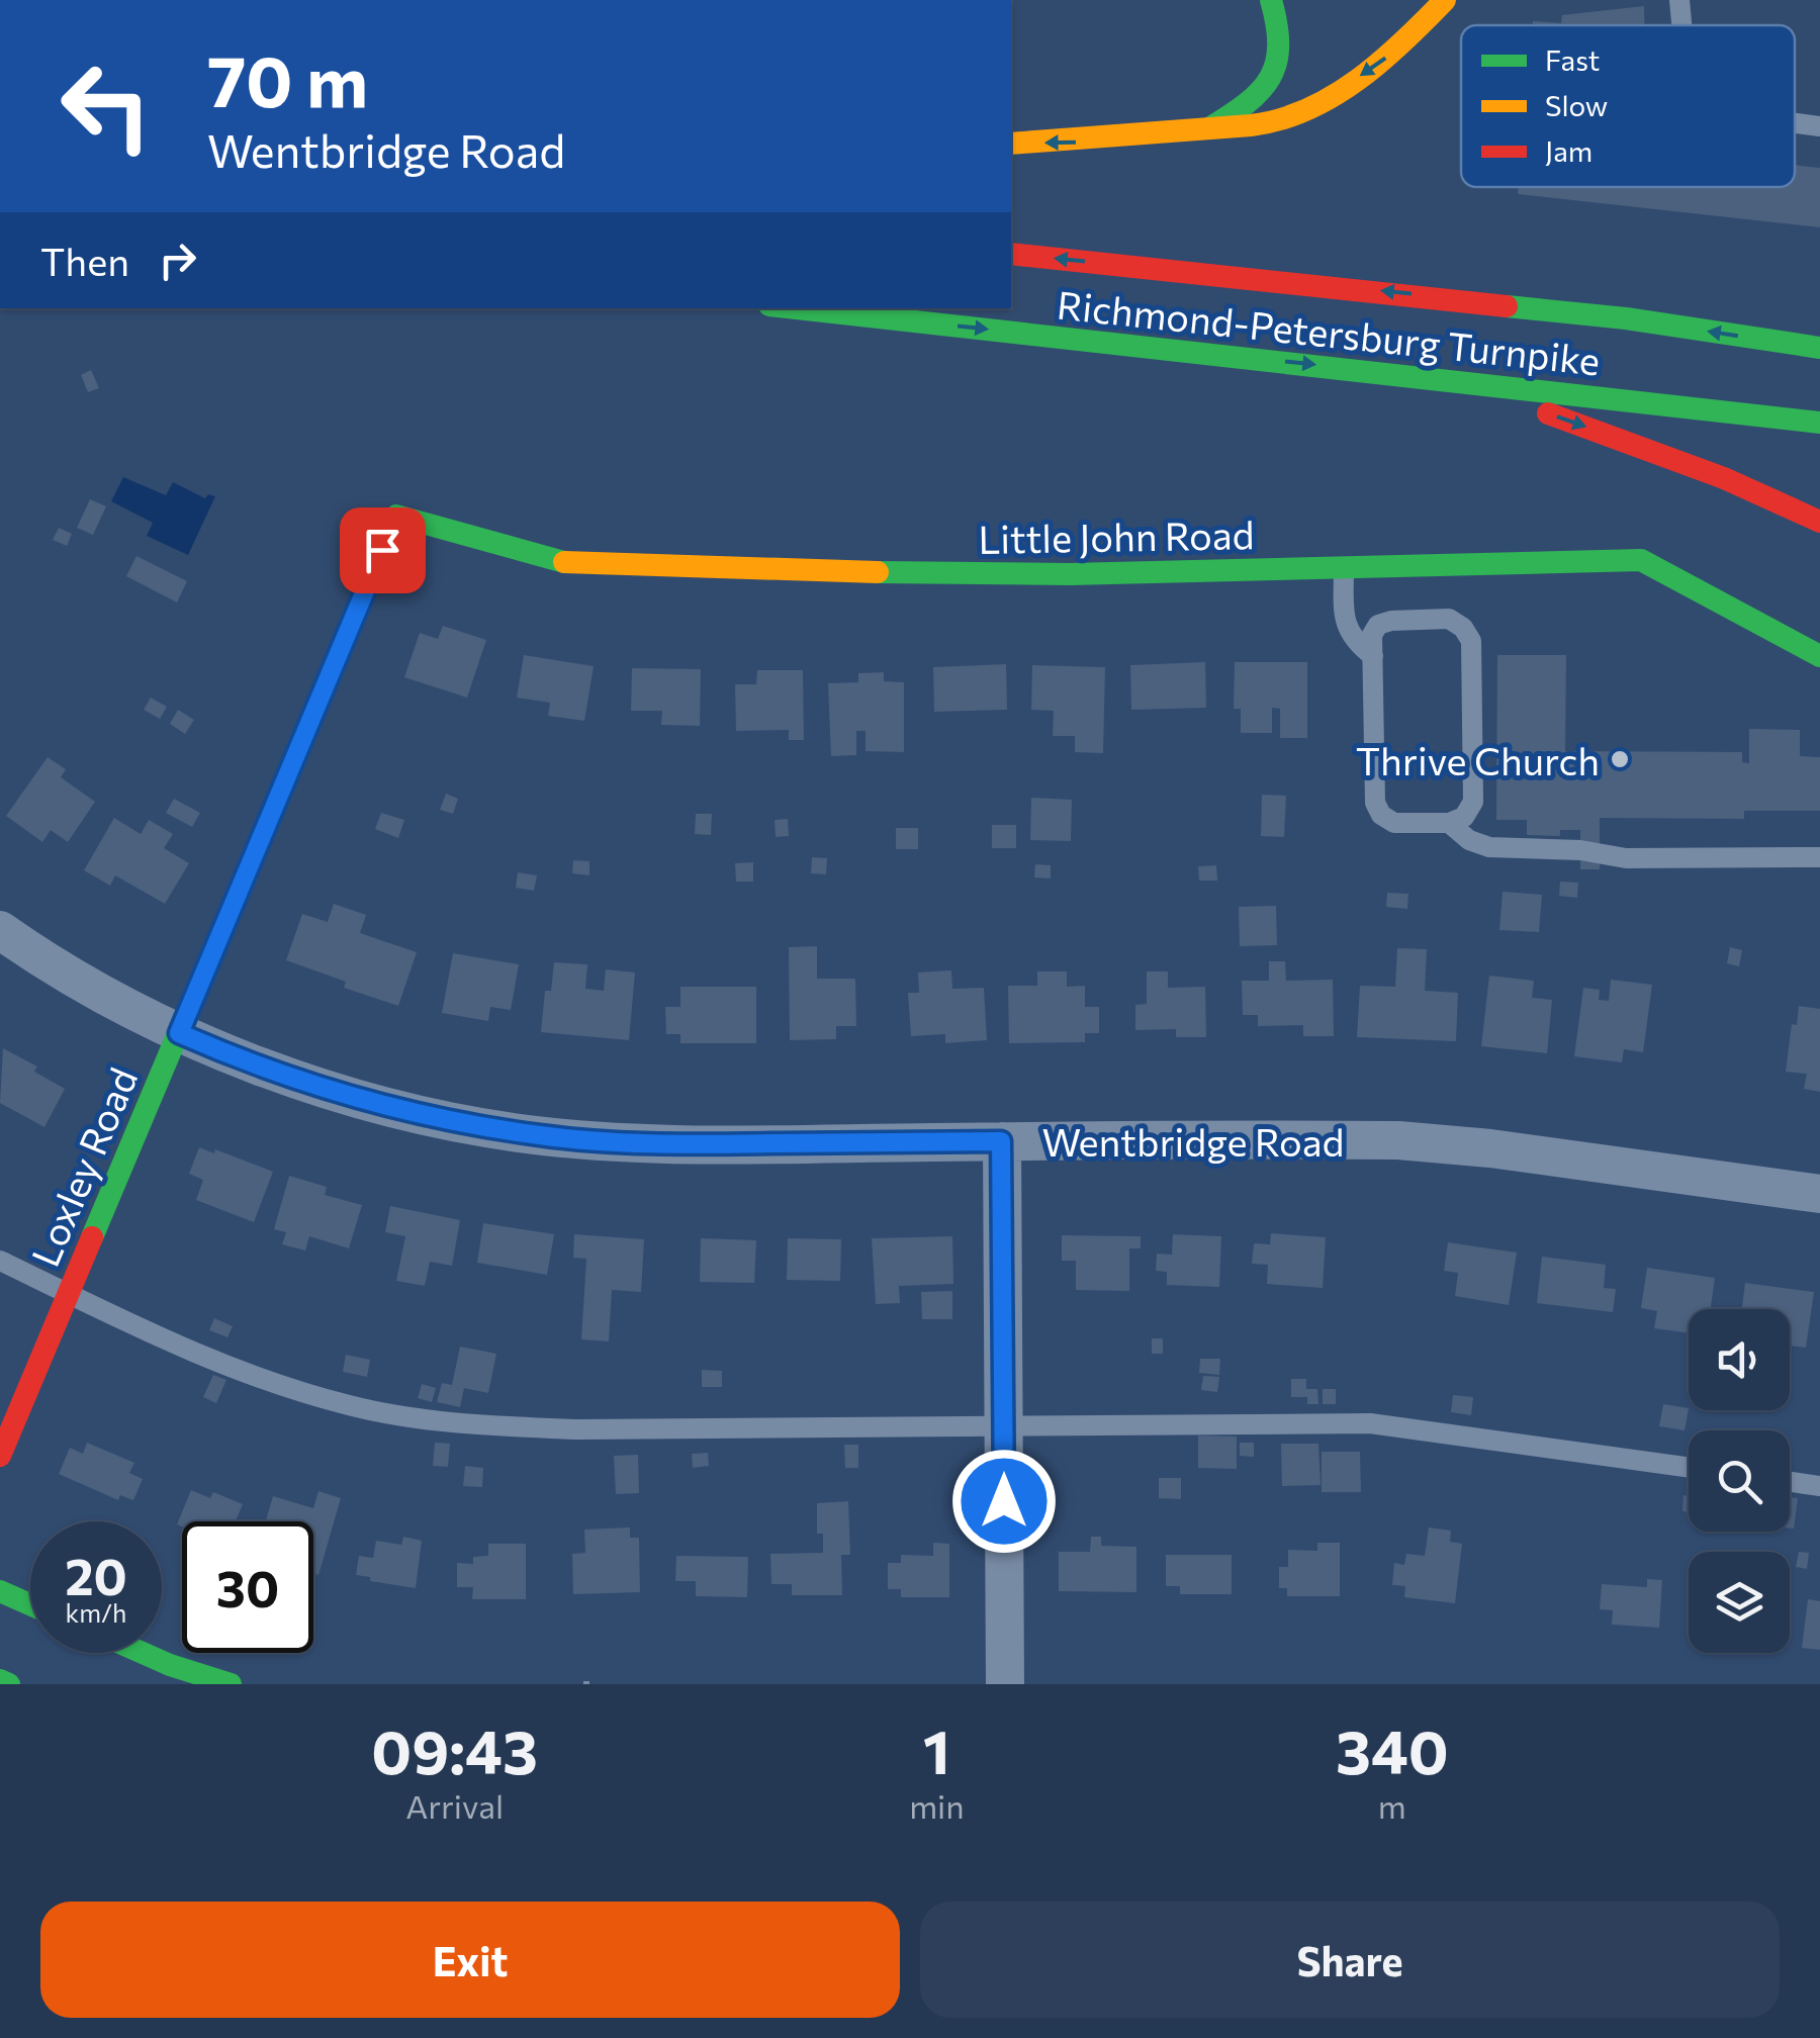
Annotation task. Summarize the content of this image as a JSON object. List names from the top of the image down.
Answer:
{
  "streets": {
    "main road": ["Richmond-Petersburg Turnpike", "Little John Road", "Loxley Road"],
    "street": ["Wentbridge Road"]
  },
  "crossings": [
    ["Little John Road", "Loxley Road"],
    ["Wentbridge Road", "Loxley Road"]
  ],
  "places": ["Thrive Church"],
  "legend": ["Fast", "Slow", "Jam"],
  "page": {
    "turn": ["70 m", "Wentbridge Road"],
    "then": "Then",
    "speed": "20 km/h",
    "limit": "30",
    "eta": [
      "09:43",
      "Arrival",
      "1",
      "min",
      "340",
      "m"
    ],
    "buttons": ["Exit", "Share"]
  }
}
